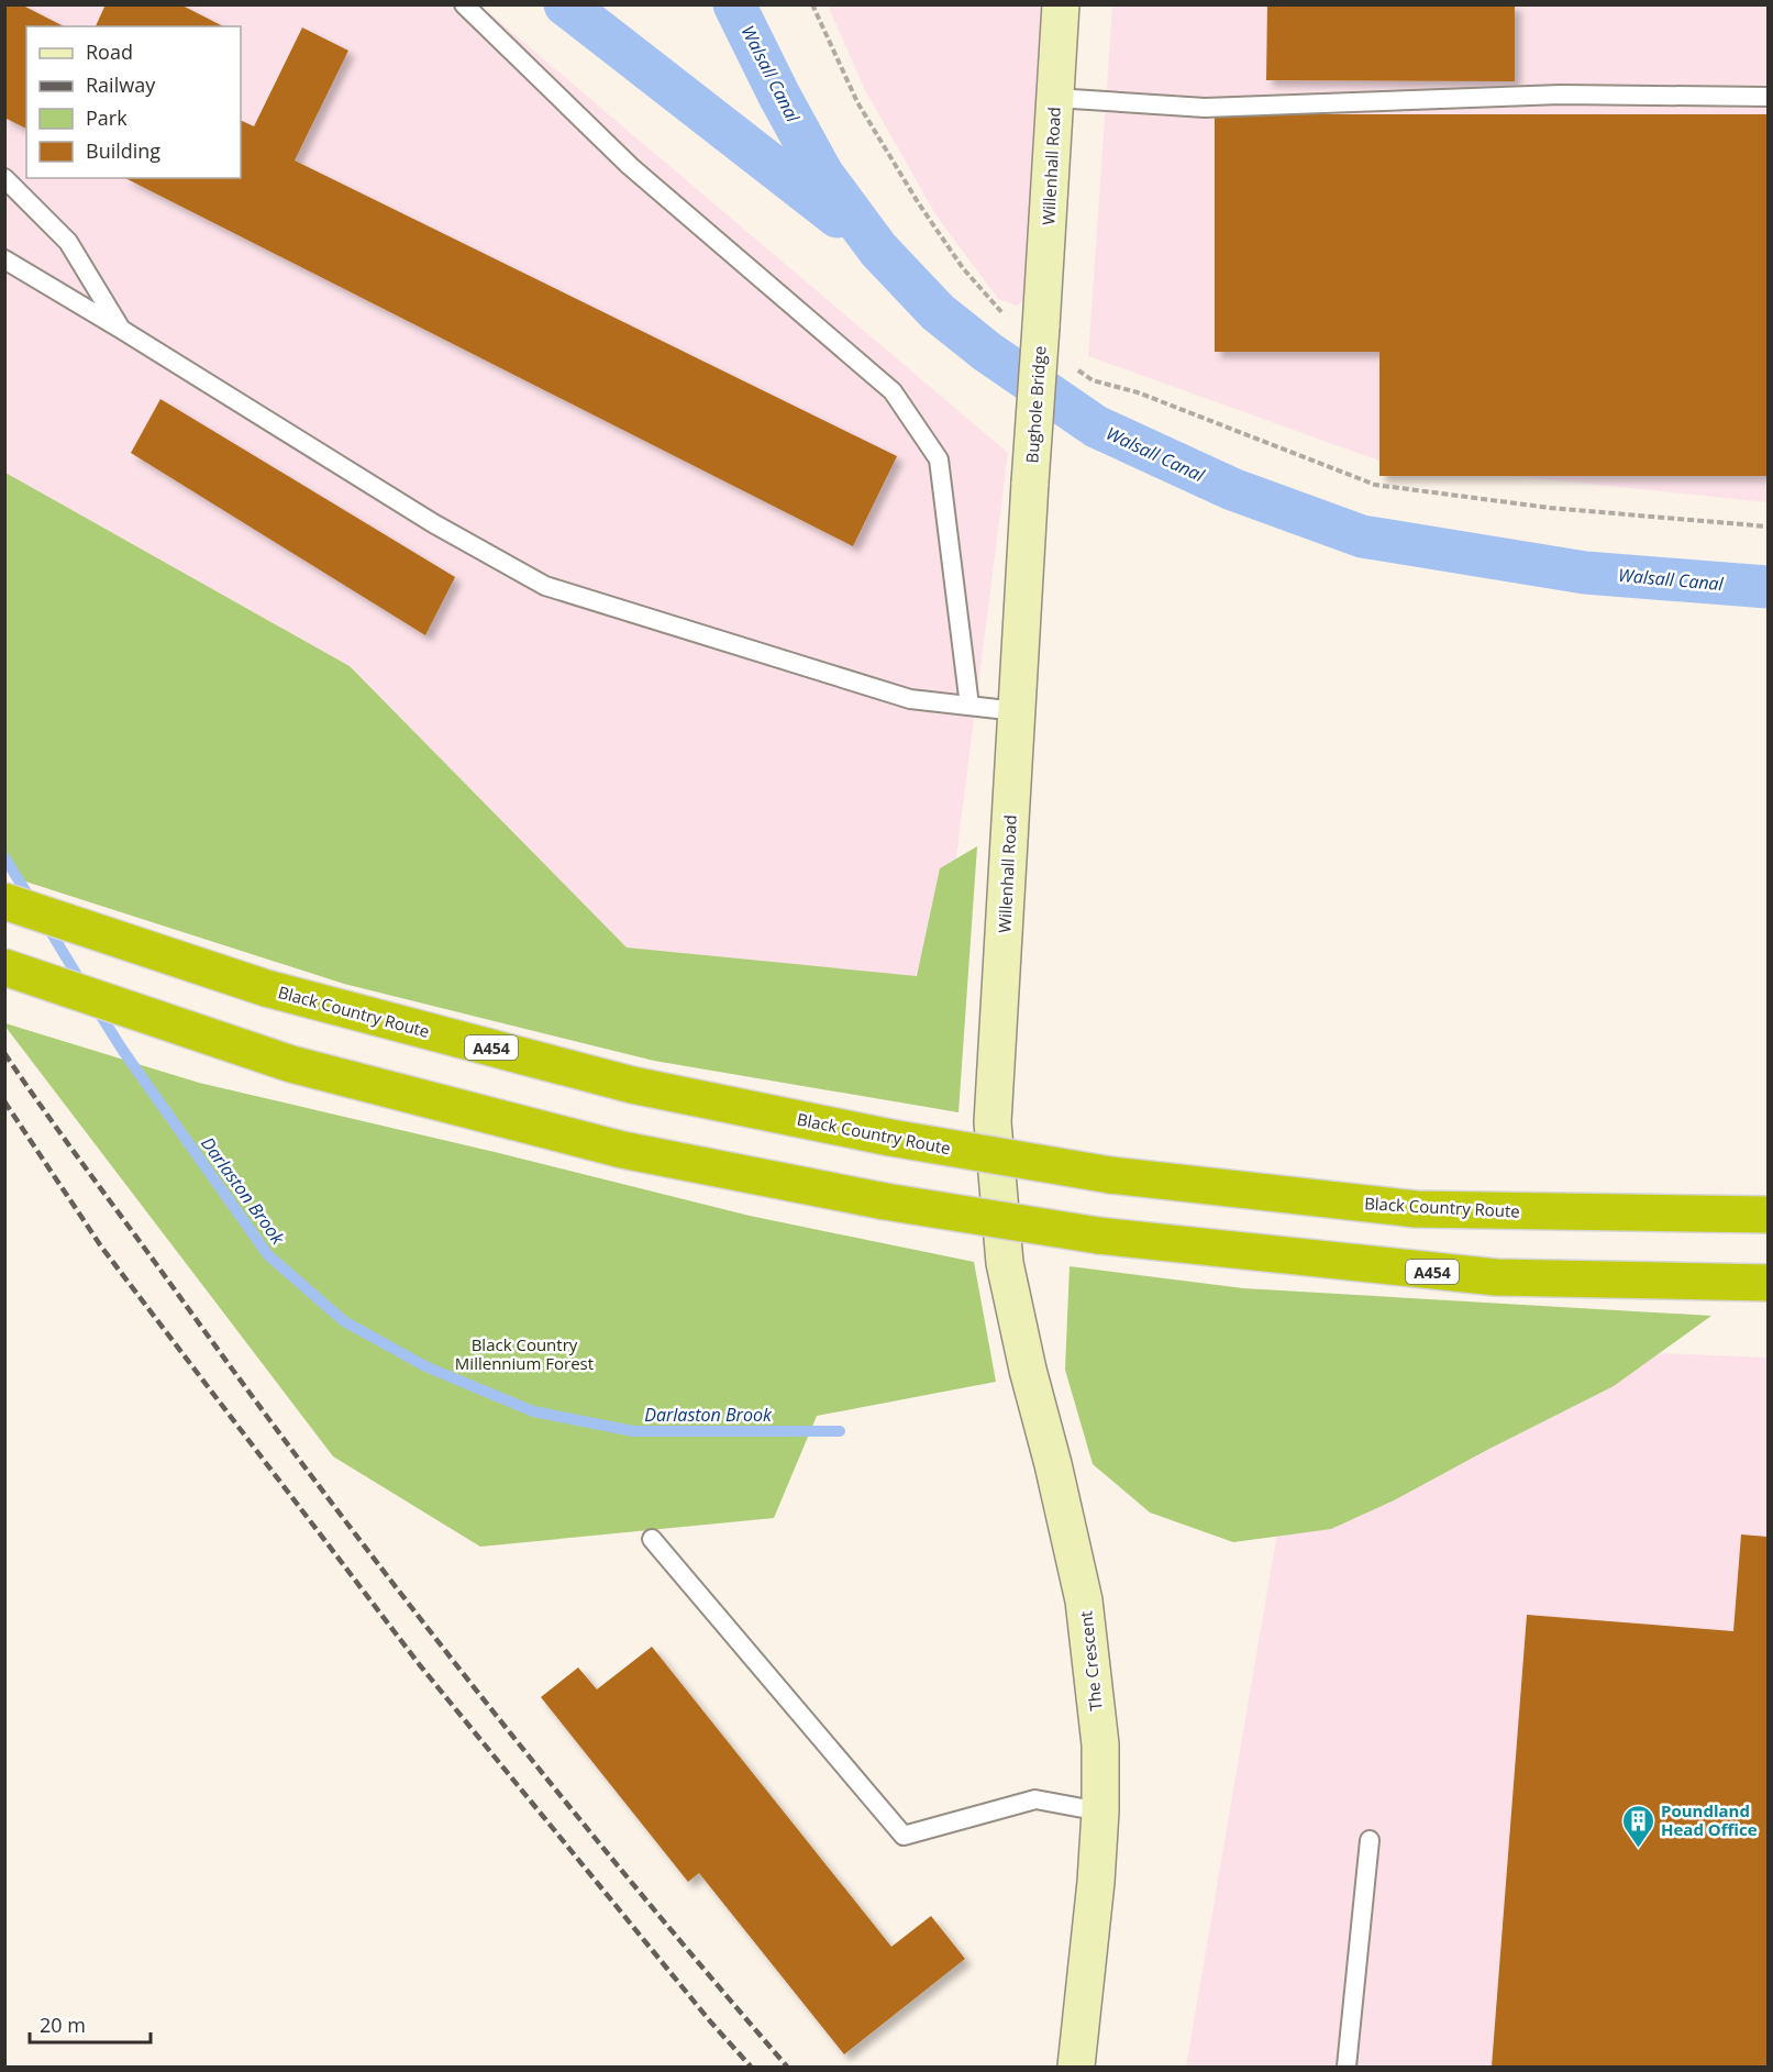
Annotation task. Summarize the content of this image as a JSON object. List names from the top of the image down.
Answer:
{
  "streets": {
    "highway": ["Black Country Route", "A454"],
    "street": ["Willenhall Road", "Bughole Bridge", "The Crescent"]
  },
  "crossings": [
    ["Willenhall Road", "Bughole Bridge"],
    ["Willenhall Road", "The Crescent"]
  ],
  "water": ["Walsall Canal", "Darlaston Brook"],
  "parks": ["Black Country Millennium Forest"],
  "places": {
    "building": ["Poundland Head Office"]
  },
  "legend": [
    "Road",
    "Railway",
    "Park",
    "Building"
  ],
  "scale_bar": "20 m"
}
